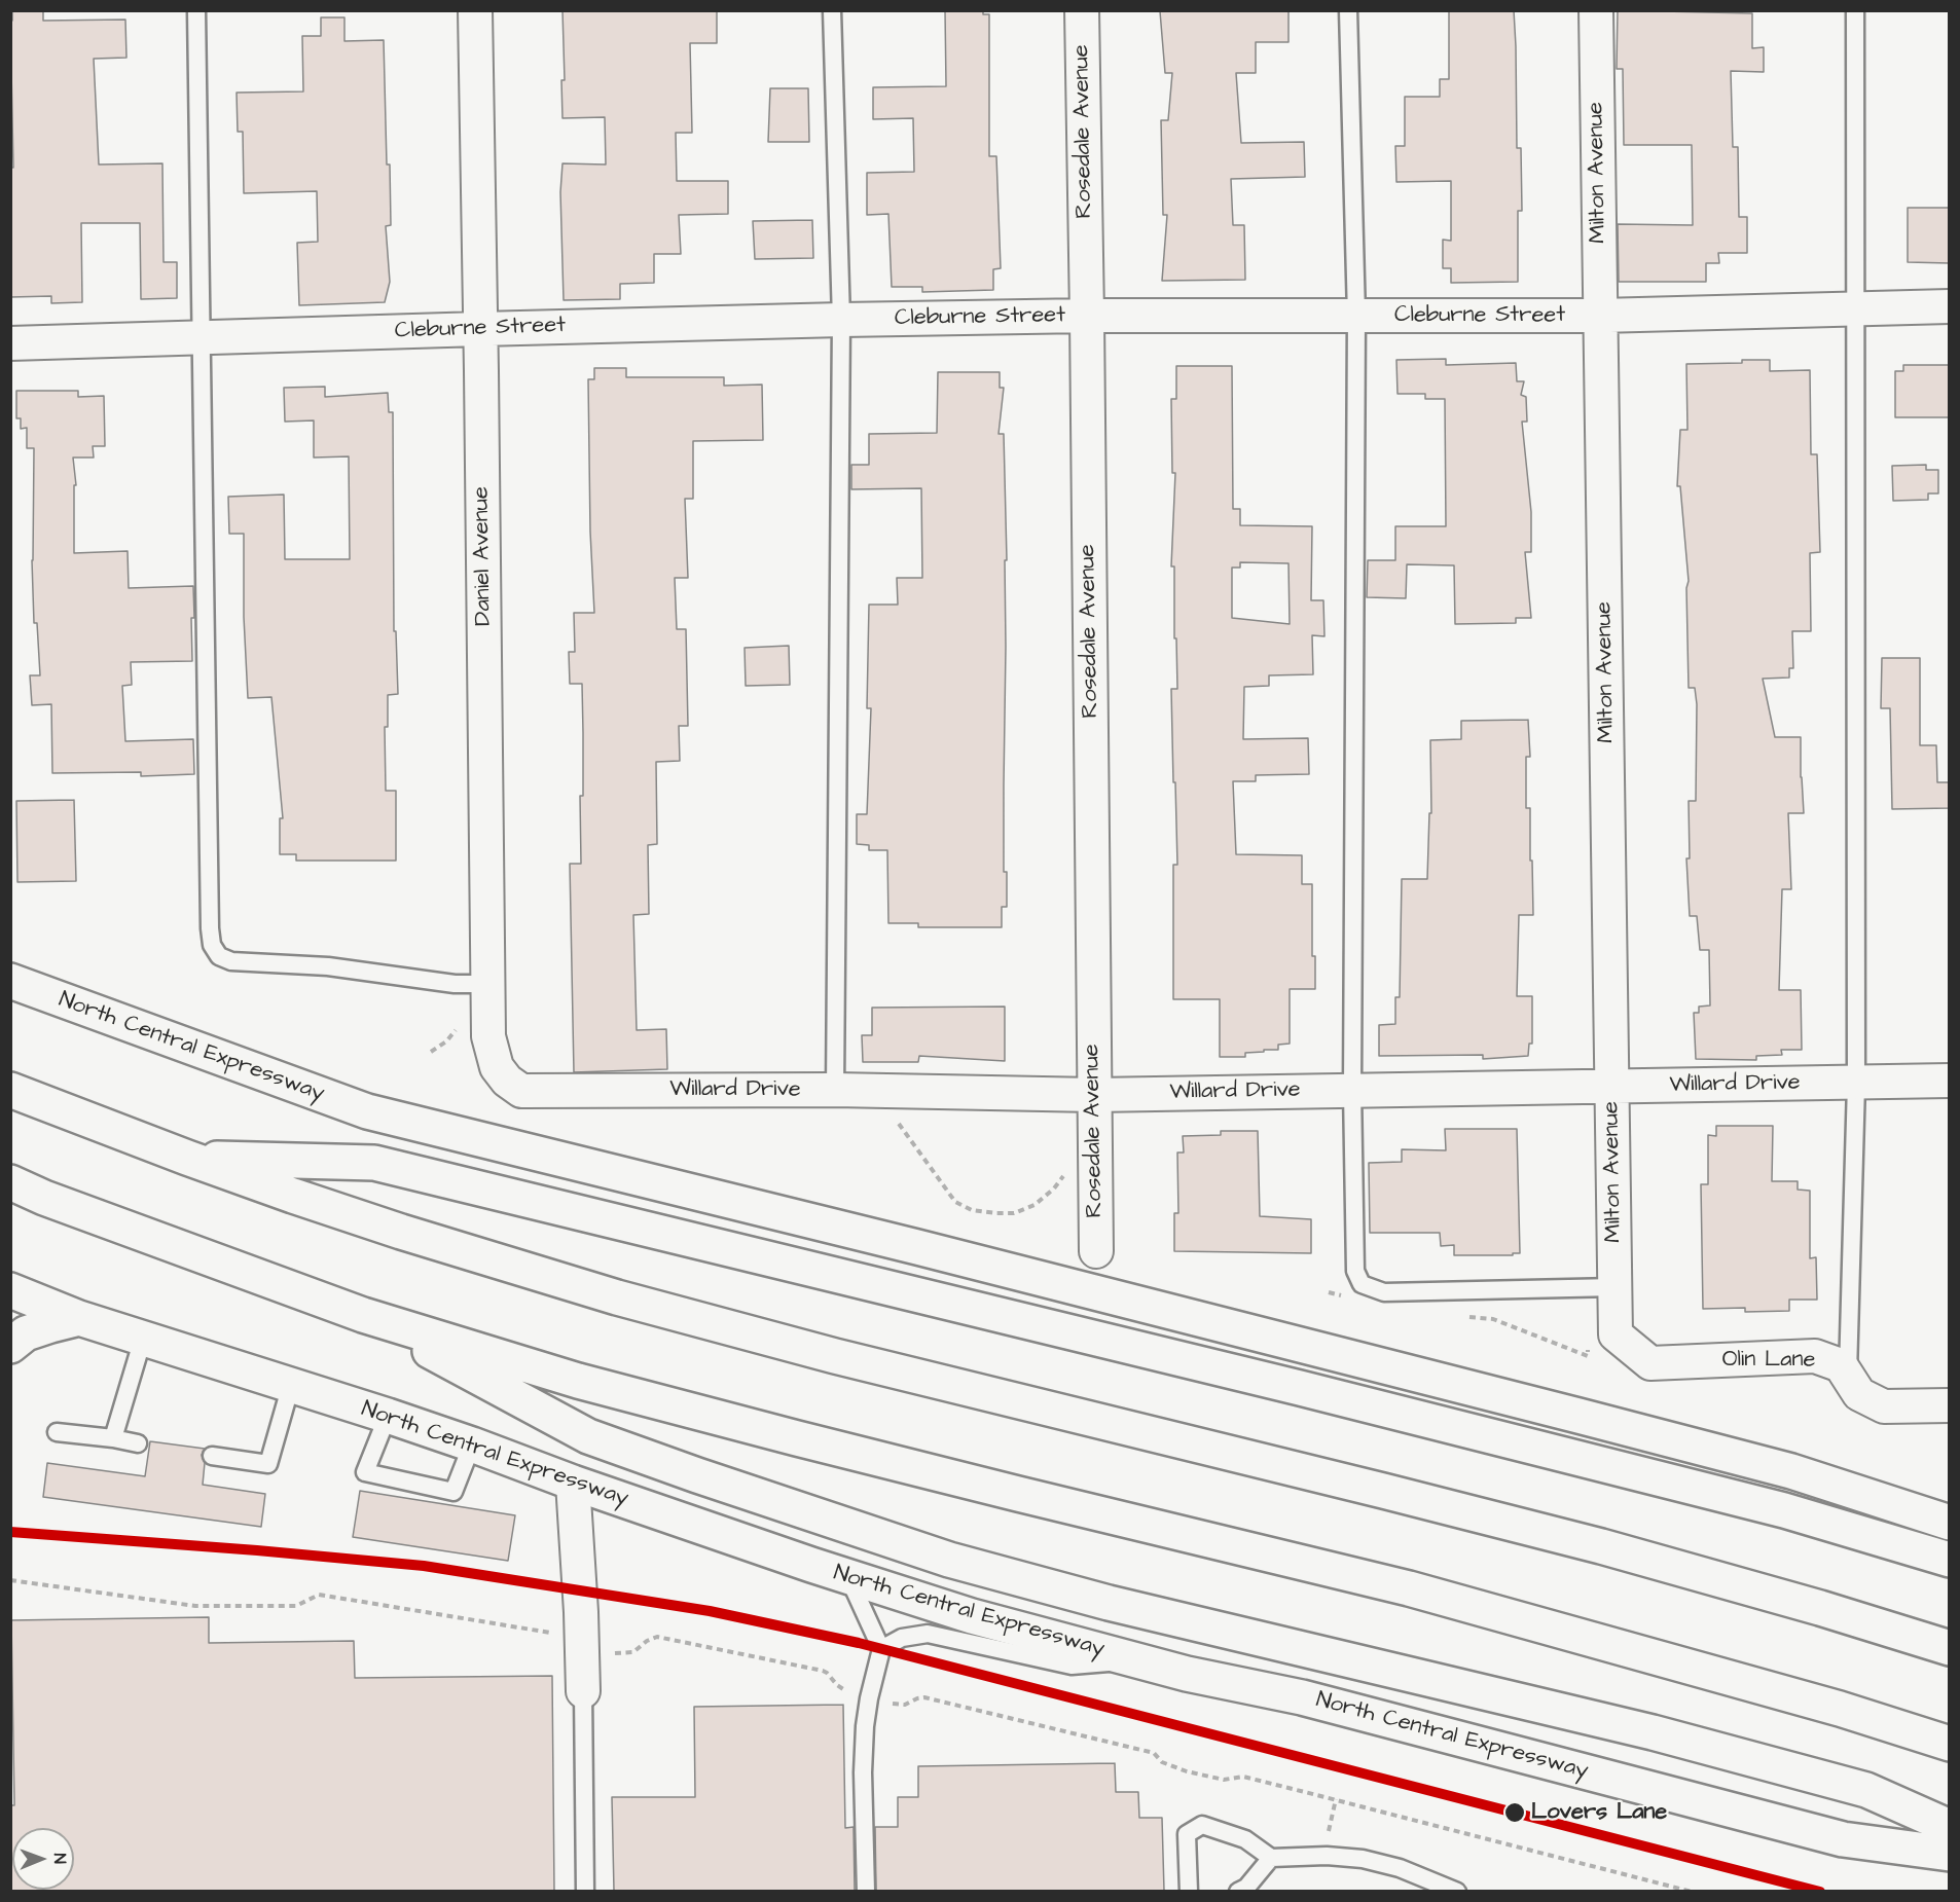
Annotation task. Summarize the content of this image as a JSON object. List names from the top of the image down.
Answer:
{
  "streets": {
    "main road": ["North Central Expressway"],
    "street": [
      "Rosedale Avenue",
      "Milton Avenue",
      "Cleburne Street",
      "Daniel Avenue",
      "Willard Drive",
      "Olin Lane"
    ]
  },
  "crossings": [
    ["Rosedale Avenue", "Cleburne Street"],
    ["Rosedale Avenue", "Willard Drive"],
    ["Milton Avenue", "Cleburne Street"],
    ["Milton Avenue", "Willard Drive"],
    ["Milton Avenue", "Olin Lane"],
    ["Cleburne Street", "Daniel Avenue"],
    ["Daniel Avenue", "Willard Drive"]
  ],
  "places": ["Lovers Lane"],
  "north": "right"
}
